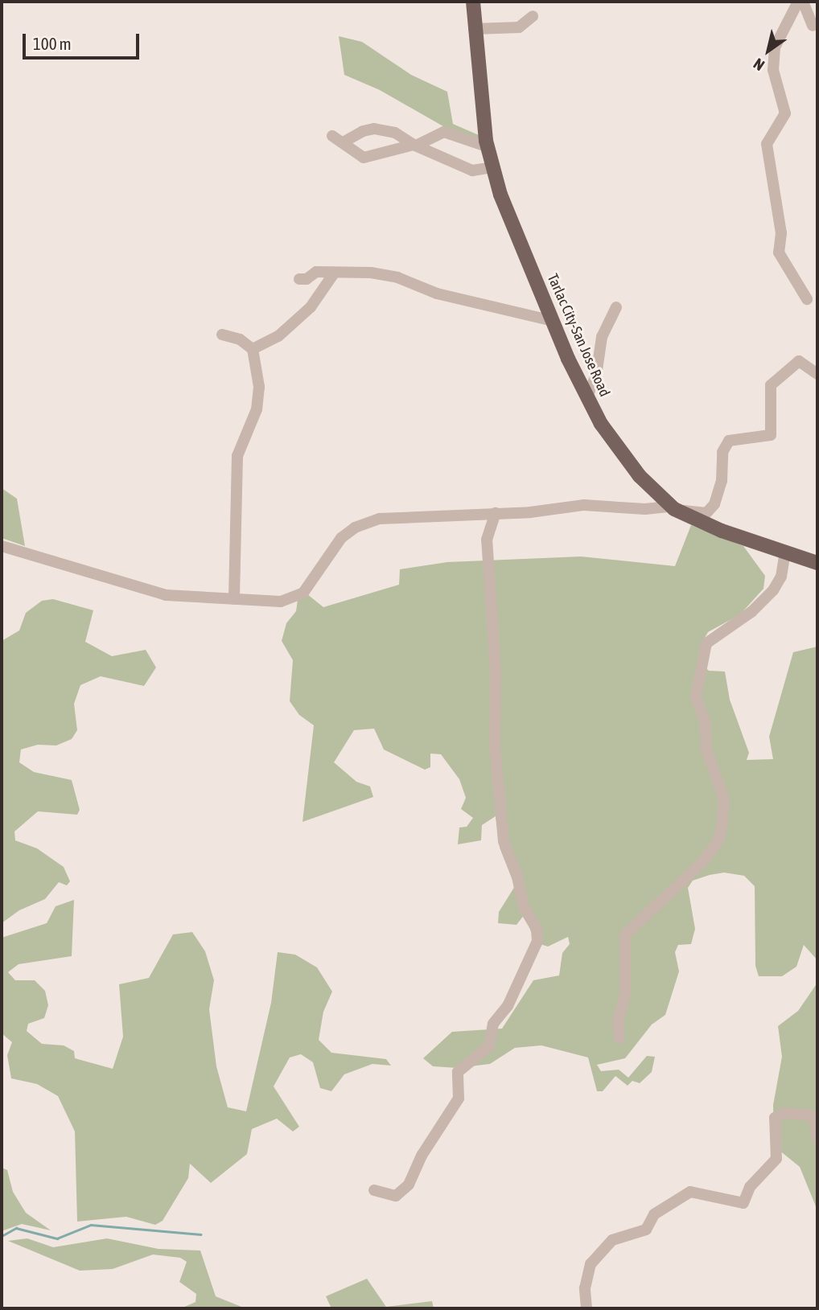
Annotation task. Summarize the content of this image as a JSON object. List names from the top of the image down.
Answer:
{
  "streets": {
    "main road": ["Tarlac City-San Jose Road"]
  },
  "scale_bar": "100 m",
  "north": "bottom left"
}
